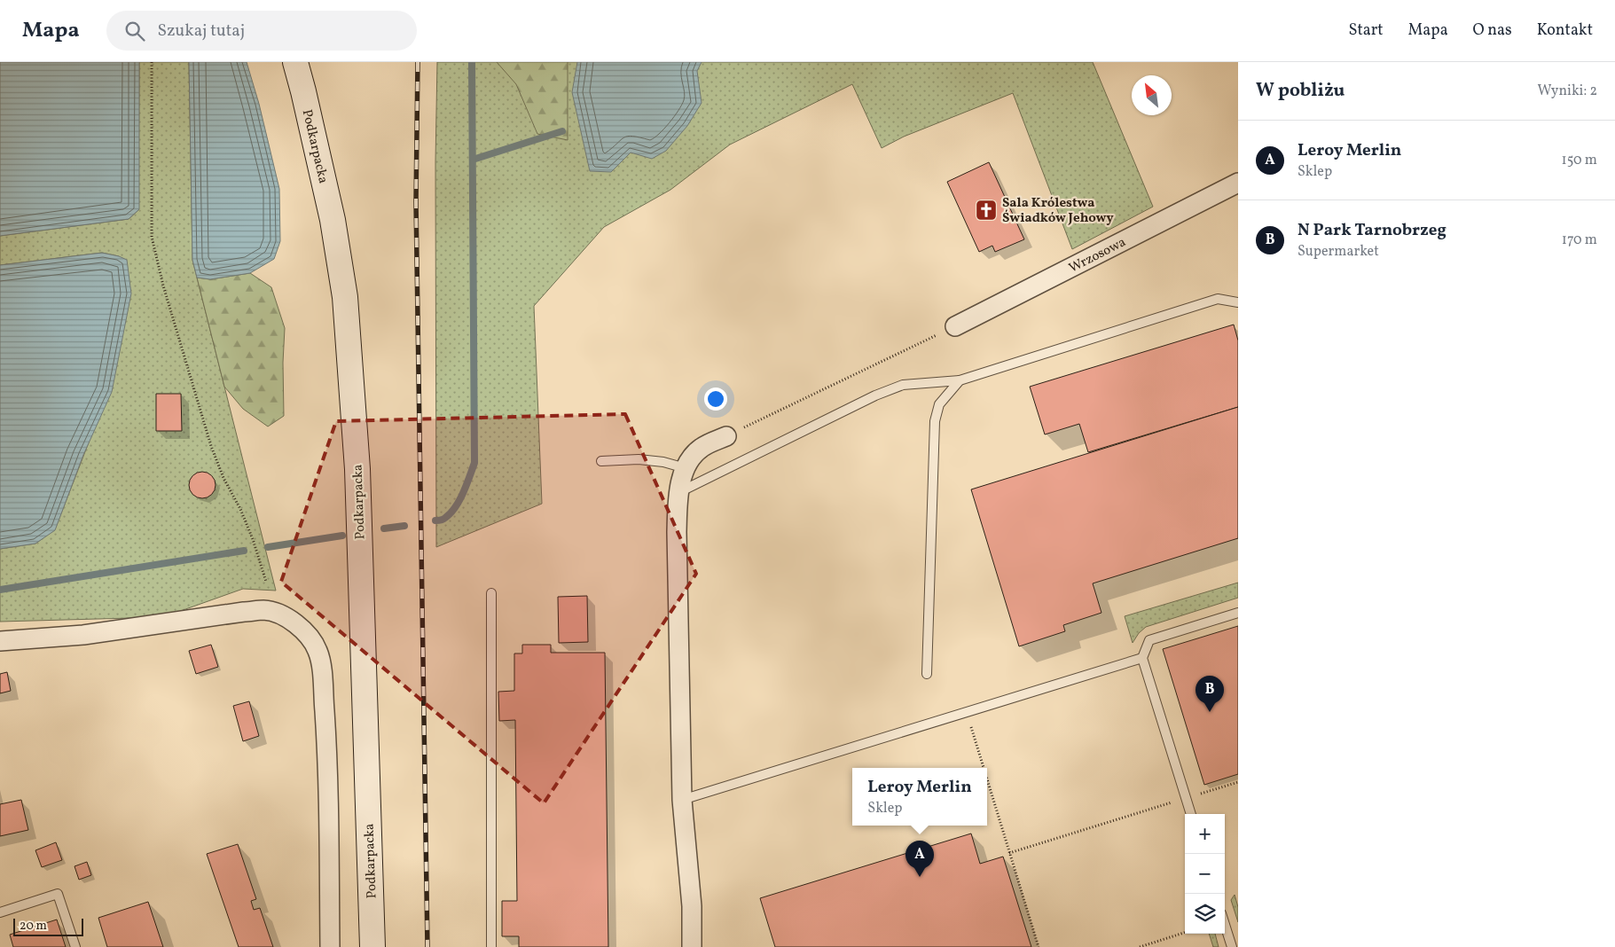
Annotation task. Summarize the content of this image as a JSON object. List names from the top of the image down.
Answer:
{
  "streets": {
    "main road": ["Podkarpacka"],
    "street": ["Wrzosowa"]
  },
  "places": {
    "church": ["Sala Królestwa Świadków Jehowy"]
  },
  "scale_bar": "20 m",
  "north": "top left",
  "page": {
    "header": "Mapa",
    "search": "Szukaj tutaj",
    "nav": [
      "Start",
      "Mapa",
      "O nas",
      "Kontakt"
    ],
    "heading": ["W pobliżu", "Wyniki: 2"],
    "list": [
      {
        "mark": "A",
        "name": "Leroy Merlin",
        "note": "Sklep",
        "value": "150 m"
      },
      {
        "mark": "B",
        "name": "N Park Tarnobrzeg",
        "note": "Supermarket",
        "value": "170 m"
      }
    ],
    "pins": ["B", "A"],
    "popup": ["Leroy Merlin", "Sklep"],
    "map_buttons": ["+", "−"],
    "scale": "20 m"
  }
}
